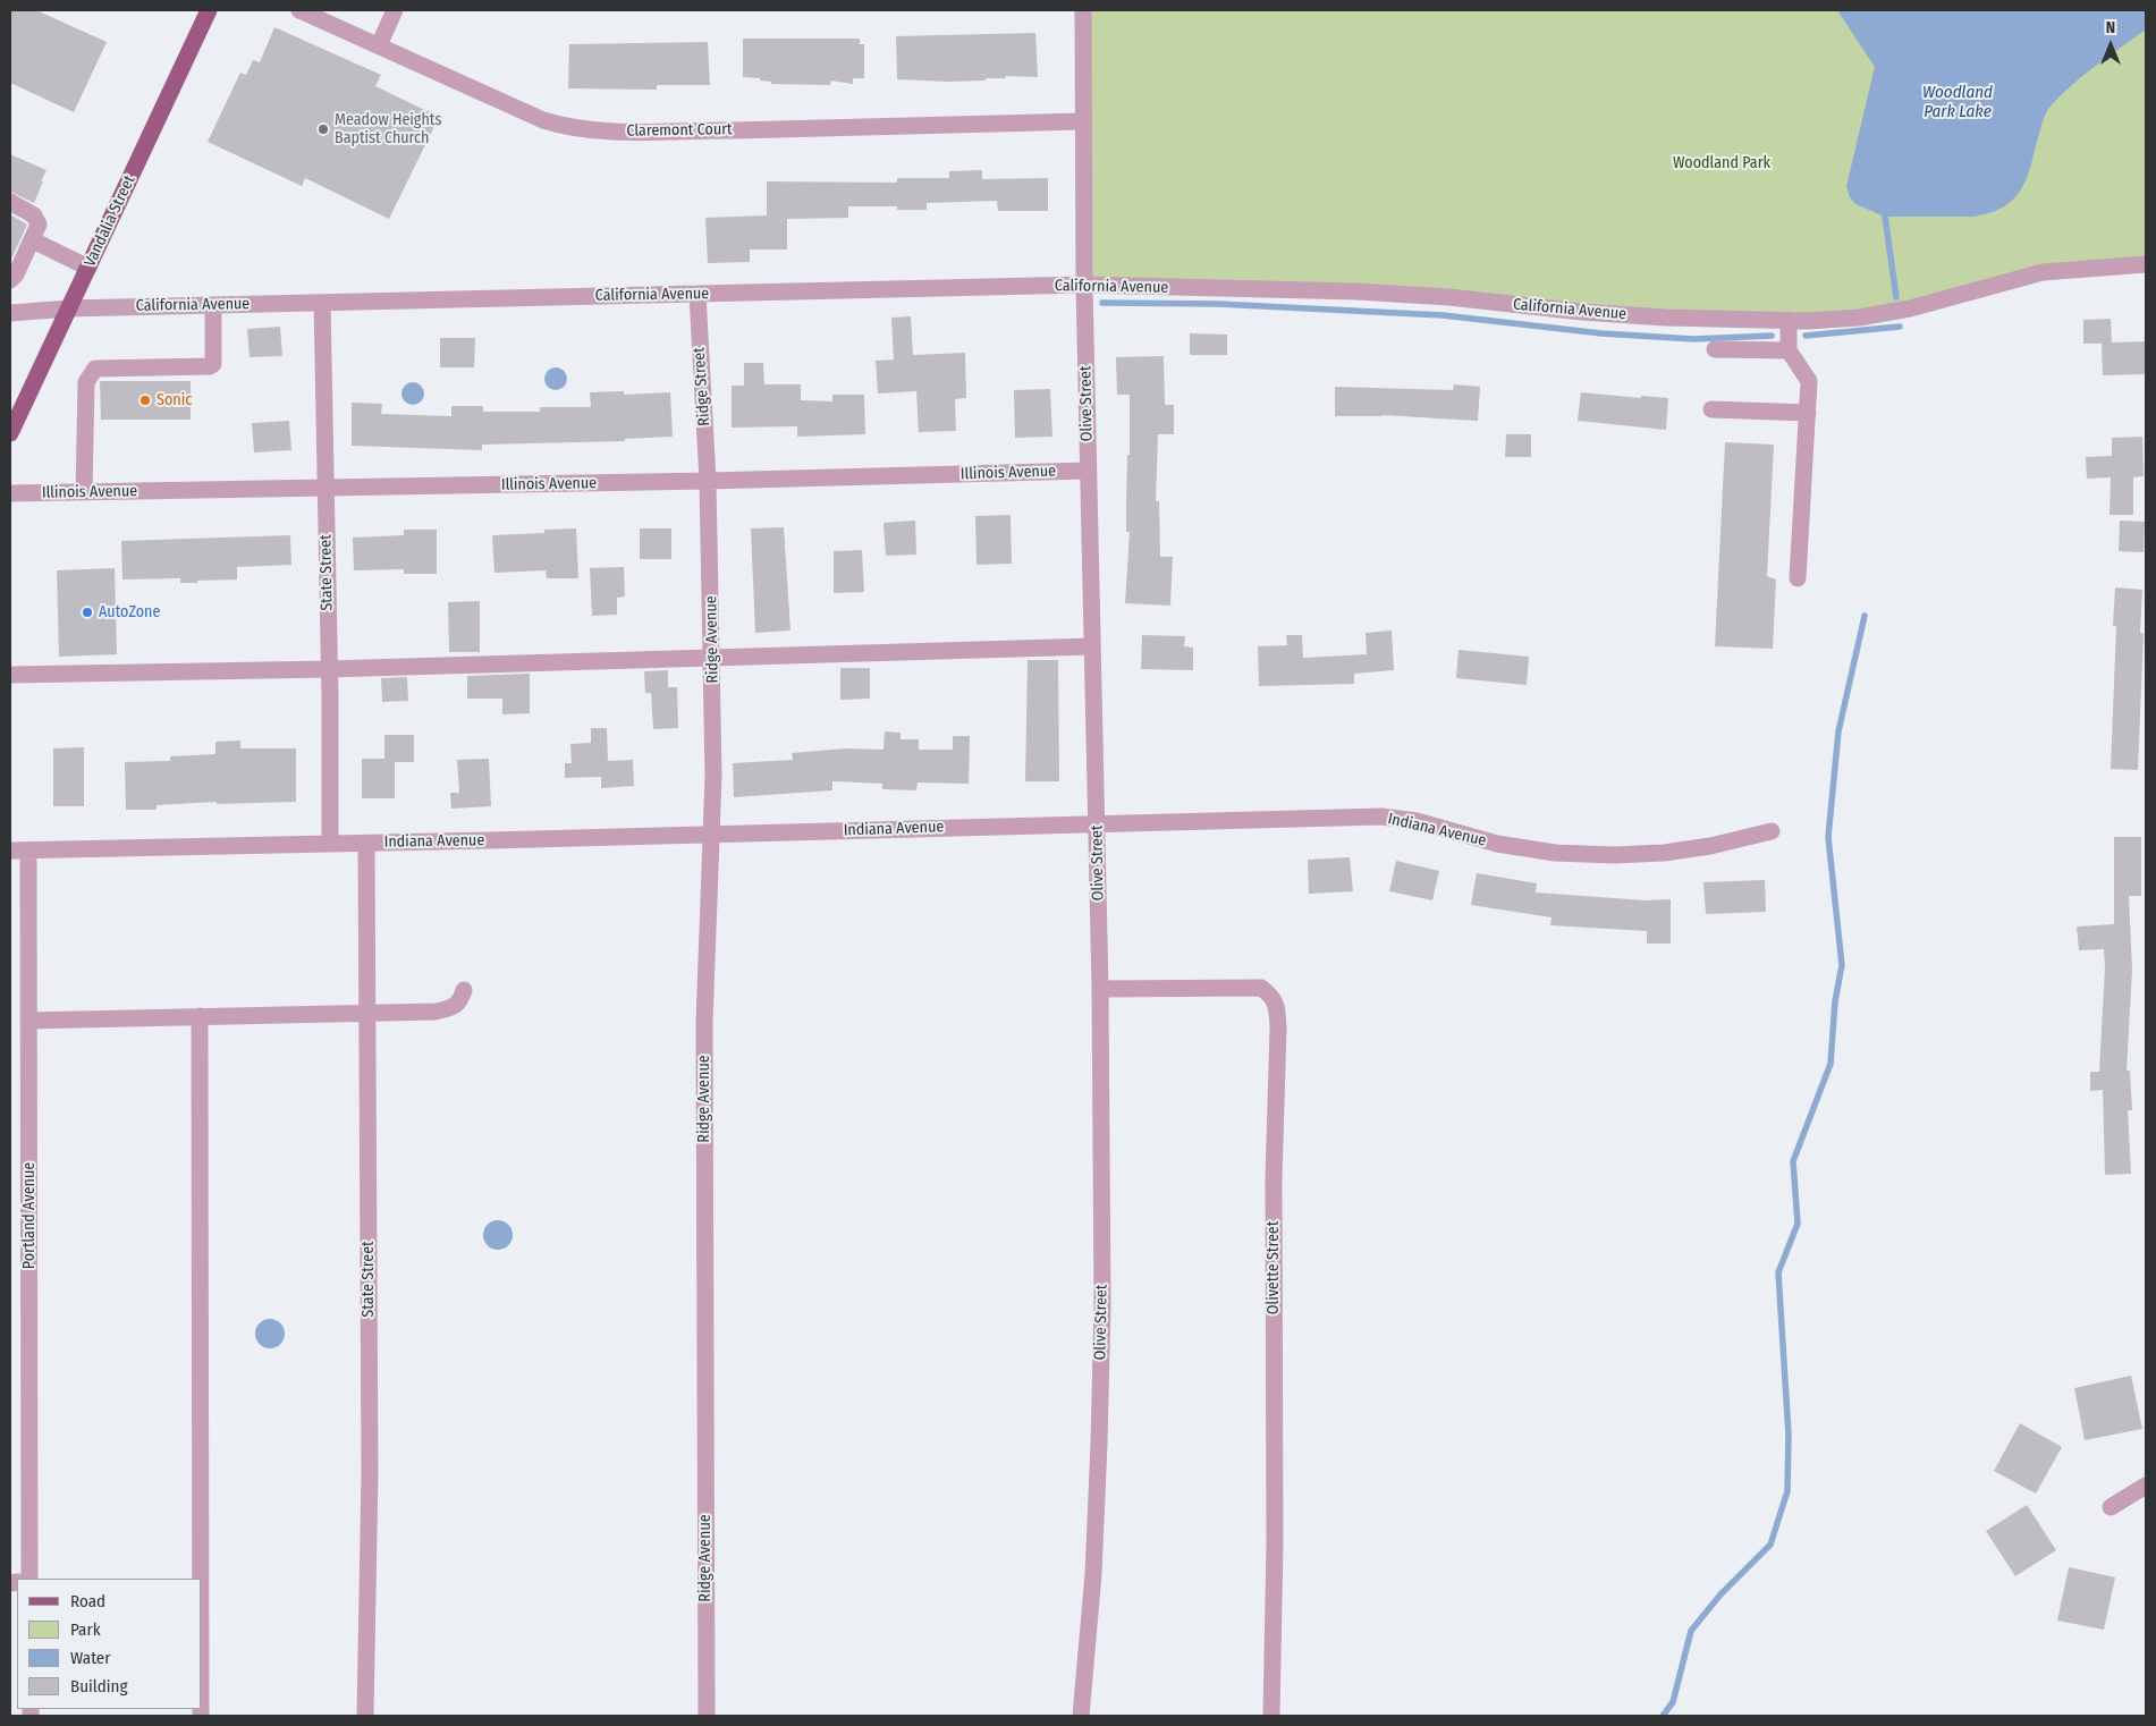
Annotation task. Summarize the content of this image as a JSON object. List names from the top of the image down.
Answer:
{
  "streets": {
    "main road": ["Vandalia Street"],
    "street": [
      "Claremont Court",
      "California Avenue",
      "Ridge Street",
      "Olive Street",
      "Illinois Avenue",
      "State Street",
      "Ridge Avenue",
      "Indiana Avenue",
      "Portland Avenue",
      "Olivette Street"
    ]
  },
  "crossings": [
    ["Claremont Court", "Olive Street"],
    ["Vandalia Street", "California Avenue"],
    ["California Avenue", "Ridge Street"],
    ["California Avenue", "Olive Street"],
    ["California Avenue", "State Street"],
    ["Ridge Street", "Illinois Avenue"],
    ["Ridge Street", "Ridge Avenue"],
    ["Olive Street", "Illinois Avenue"],
    ["Olive Street", "Indiana Avenue"],
    ["Olive Street", "Olivette Street"],
    ["Illinois Avenue", "State Street"],
    ["Illinois Avenue", "Ridge Avenue"],
    ["State Street", "Indiana Avenue"],
    ["Ridge Avenue", "Indiana Avenue"],
    ["Indiana Avenue", "Portland Avenue"]
  ],
  "water": ["Woodland Park Lake"],
  "parks": ["Woodland Park"],
  "places": ["Meadow Heights Baptist Church", "Sonic", "AutoZone"],
  "legend": [
    "Road",
    "Park",
    "Water",
    "Building"
  ],
  "north": "top"
}
